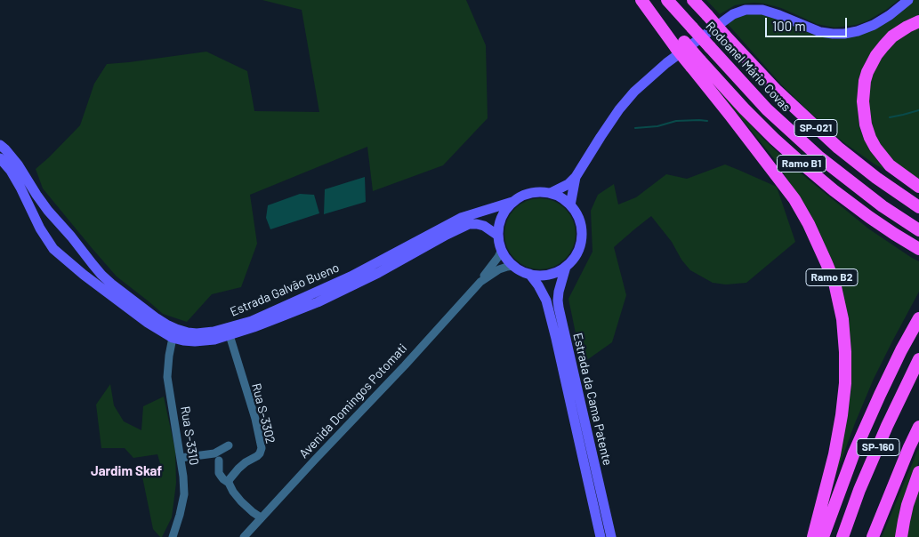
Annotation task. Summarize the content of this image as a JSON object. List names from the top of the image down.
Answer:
{
  "streets": {
    "highway": [
      "Rodoanel Mário Covas",
      "SP-021",
      "Ramo B1",
      "Ramo B2",
      "SP-160"
    ],
    "main road": ["Estrada Galvão Bueno", "Estrada da Cama Patente"],
    "street": ["Avenida Domingos Potomati", "Rua S-3302", "Rua S-3310"]
  },
  "crossings": [
    ["Ramo B1", "Ramo B2"],
    ["Estrada Galvão Bueno", "Estrada da Cama Patente"],
    ["Estrada Galvão Bueno", "Avenida Domingos Potomati"],
    ["Estrada Galvão Bueno", "Rua S-3302"],
    ["Estrada Galvão Bueno", "Rua S-3310"],
    ["Estrada da Cama Patente", "Avenida Domingos Potomati"]
  ],
  "districts": ["Jardim Skaf"],
  "scale_bar": "100 m"
}
